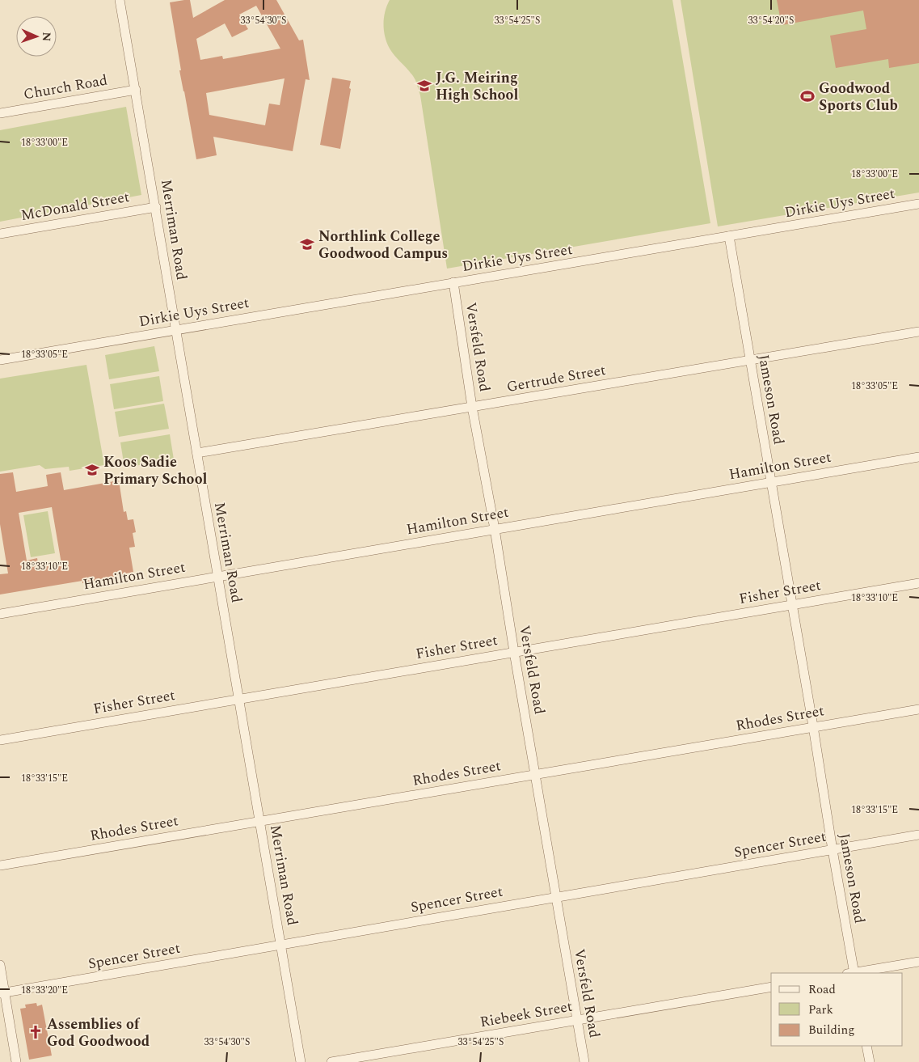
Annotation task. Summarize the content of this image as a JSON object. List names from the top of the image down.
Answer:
{
  "streets": {
    "street": [
      "Church Road",
      "Dirkie Uys Street",
      "McDonald Street",
      "Merriman Road",
      "Versfeld Road",
      "Gertrude Street",
      "Jameson Road",
      "Hamilton Street",
      "Fisher Street",
      "Rhodes Street",
      "Spencer Street",
      "Riebeek Street"
    ]
  },
  "crossings": [
    ["Church Road", "Merriman Road"],
    ["Dirkie Uys Street", "Merriman Road"],
    ["Dirkie Uys Street", "Versfeld Road"],
    ["Dirkie Uys Street", "Jameson Road"],
    ["McDonald Street", "Merriman Road"],
    ["Merriman Road", "Gertrude Street"],
    ["Merriman Road", "Hamilton Street"],
    ["Merriman Road", "Fisher Street"],
    ["Merriman Road", "Rhodes Street"],
    ["Merriman Road", "Spencer Street"],
    ["Versfeld Road", "Gertrude Street"],
    ["Versfeld Road", "Hamilton Street"],
    ["Versfeld Road", "Fisher Street"],
    ["Versfeld Road", "Rhodes Street"],
    ["Versfeld Road", "Spencer Street"],
    ["Versfeld Road", "Riebeek Street"],
    ["Gertrude Street", "Jameson Road"],
    ["Jameson Road", "Hamilton Street"],
    ["Jameson Road", "Fisher Street"],
    ["Jameson Road", "Rhodes Street"],
    ["Jameson Road", "Spencer Street"]
  ],
  "places": {
    "school or university": ["J.G. Meiring High School", "Northlink College Goodwood Campus", "Koos Sadie Primary School"],
    "sports": ["Goodwood Sports Club"],
    "church": ["Assemblies of God Goodwood"]
  },
  "legend": ["Road", "Park", "Building"],
  "north": "right",
  "coordinates": [
    "33°54'30\"S",
    "33°54'25\"S",
    "33°54'20\"S",
    "18°33'00\"E",
    "18°33'05\"E",
    "18°33'10\"E",
    "18°33'15\"E",
    "18°33'20\"E"
  ]
}
